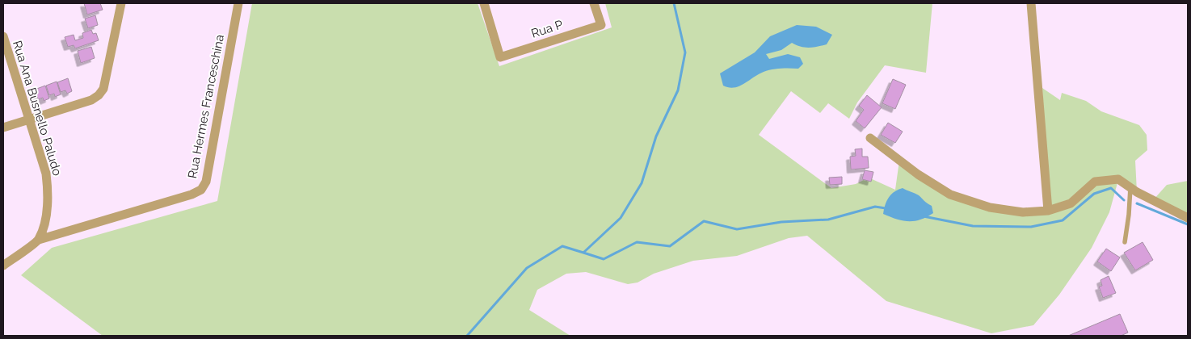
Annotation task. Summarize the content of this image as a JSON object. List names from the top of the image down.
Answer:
{
  "streets": {
    "street": ["Rua P", "Rua Hermes Franceschina", "Rua Ana Busnello Paludo"]
  },
  "crossings": [
    ["Rua Hermes Franceschina", "Rua Ana Busnello Paludo"]
  ]
}
